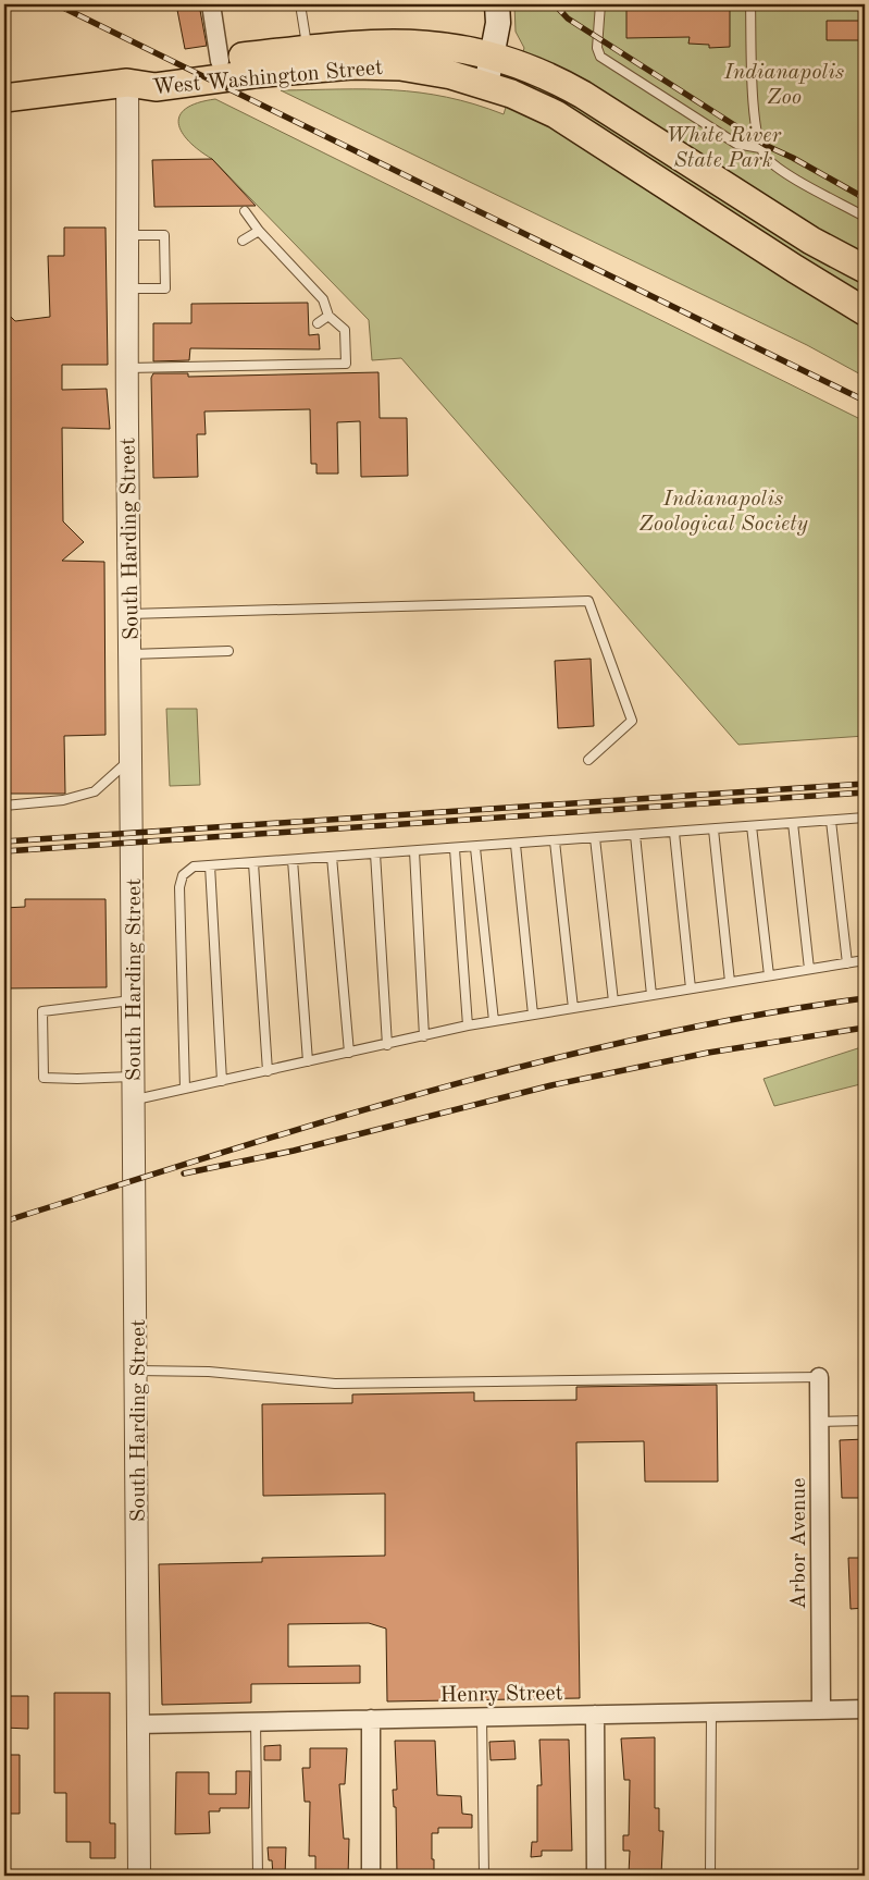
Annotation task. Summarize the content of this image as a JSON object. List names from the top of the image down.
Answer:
{
  "streets": {
    "main road": ["West Washington Street"],
    "street": ["South Harding Street", "Arbor Avenue", "Henry Street"]
  },
  "crossings": [
    ["West Washington Street", "South Harding Street"],
    ["South Harding Street", "Henry Street"],
    ["Arbor Avenue", "Henry Street"]
  ],
  "parks": ["Indianapolis Zoo", "White River State Park", "Indianapolis Zoological Society"]
}
